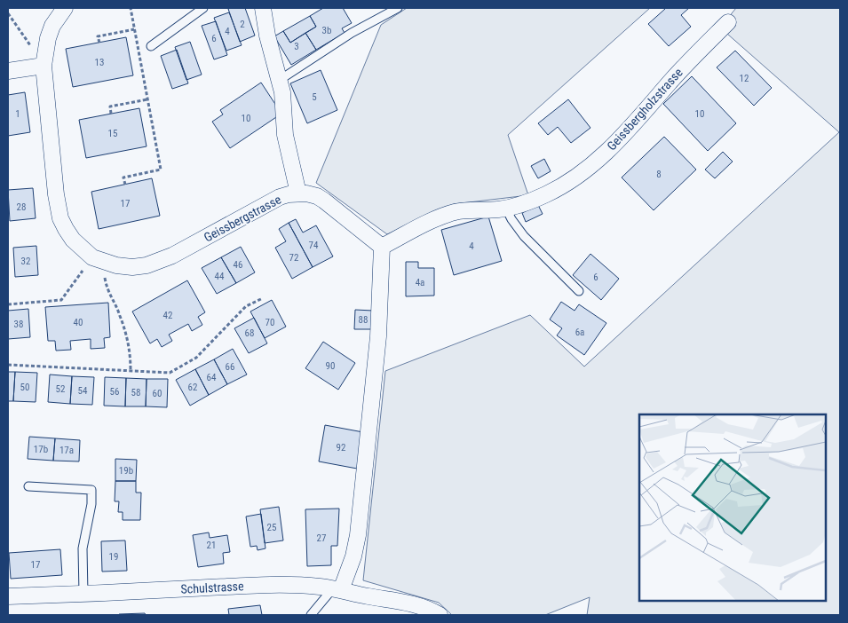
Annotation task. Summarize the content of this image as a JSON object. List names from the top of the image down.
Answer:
{
  "streets": {
    "street": ["Geissbergholzstrasse", "Geissbergstrasse", "Schulstrasse"]
  },
  "crossings": [
    ["Geissbergholzstrasse", "Geissbergstrasse"]
  ],
  "house_numbers": [
    "2",
    "3b",
    "4",
    "6",
    "3",
    "13",
    "12",
    "5",
    "1",
    "10",
    "10",
    "15",
    "8",
    "17",
    "28",
    "74",
    "4",
    "72",
    "32",
    "46",
    "44",
    "6",
    "4a",
    "42",
    "88",
    "40",
    "70",
    "38",
    "6a",
    "68",
    "90",
    "66",
    "64",
    "50",
    "62",
    "52",
    "54",
    "56",
    "58",
    "60",
    "92",
    "17b",
    "17a",
    "19b",
    "25",
    "27",
    "21",
    "19",
    "17"
  ]
}
